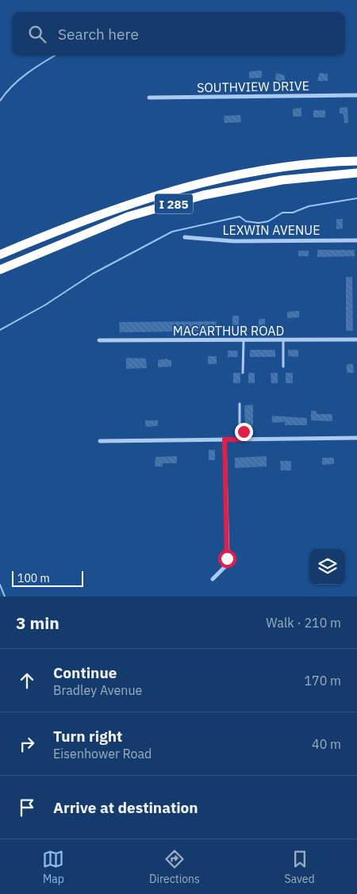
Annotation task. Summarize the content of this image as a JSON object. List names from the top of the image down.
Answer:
{
  "streets": {
    "highway": ["I 285"],
    "street": ["SOUTHVIEW DRIVE", "LEXWIN AVENUE", "MACARTHUR ROAD"]
  },
  "scale_bar": "100 m",
  "page": {
    "search": "Search here",
    "scale": "100 m",
    "heading": ["3 min", "Walk · 210 m"],
    "list": [
      ["Continue", "Bradley Avenue", "170 m"],
      ["Turn right", "Eisenhower Road", "40 m"],
      "Arrive at destination"
    ],
    "nav": ["Map", "Directions", "Saved"]
  }
}
